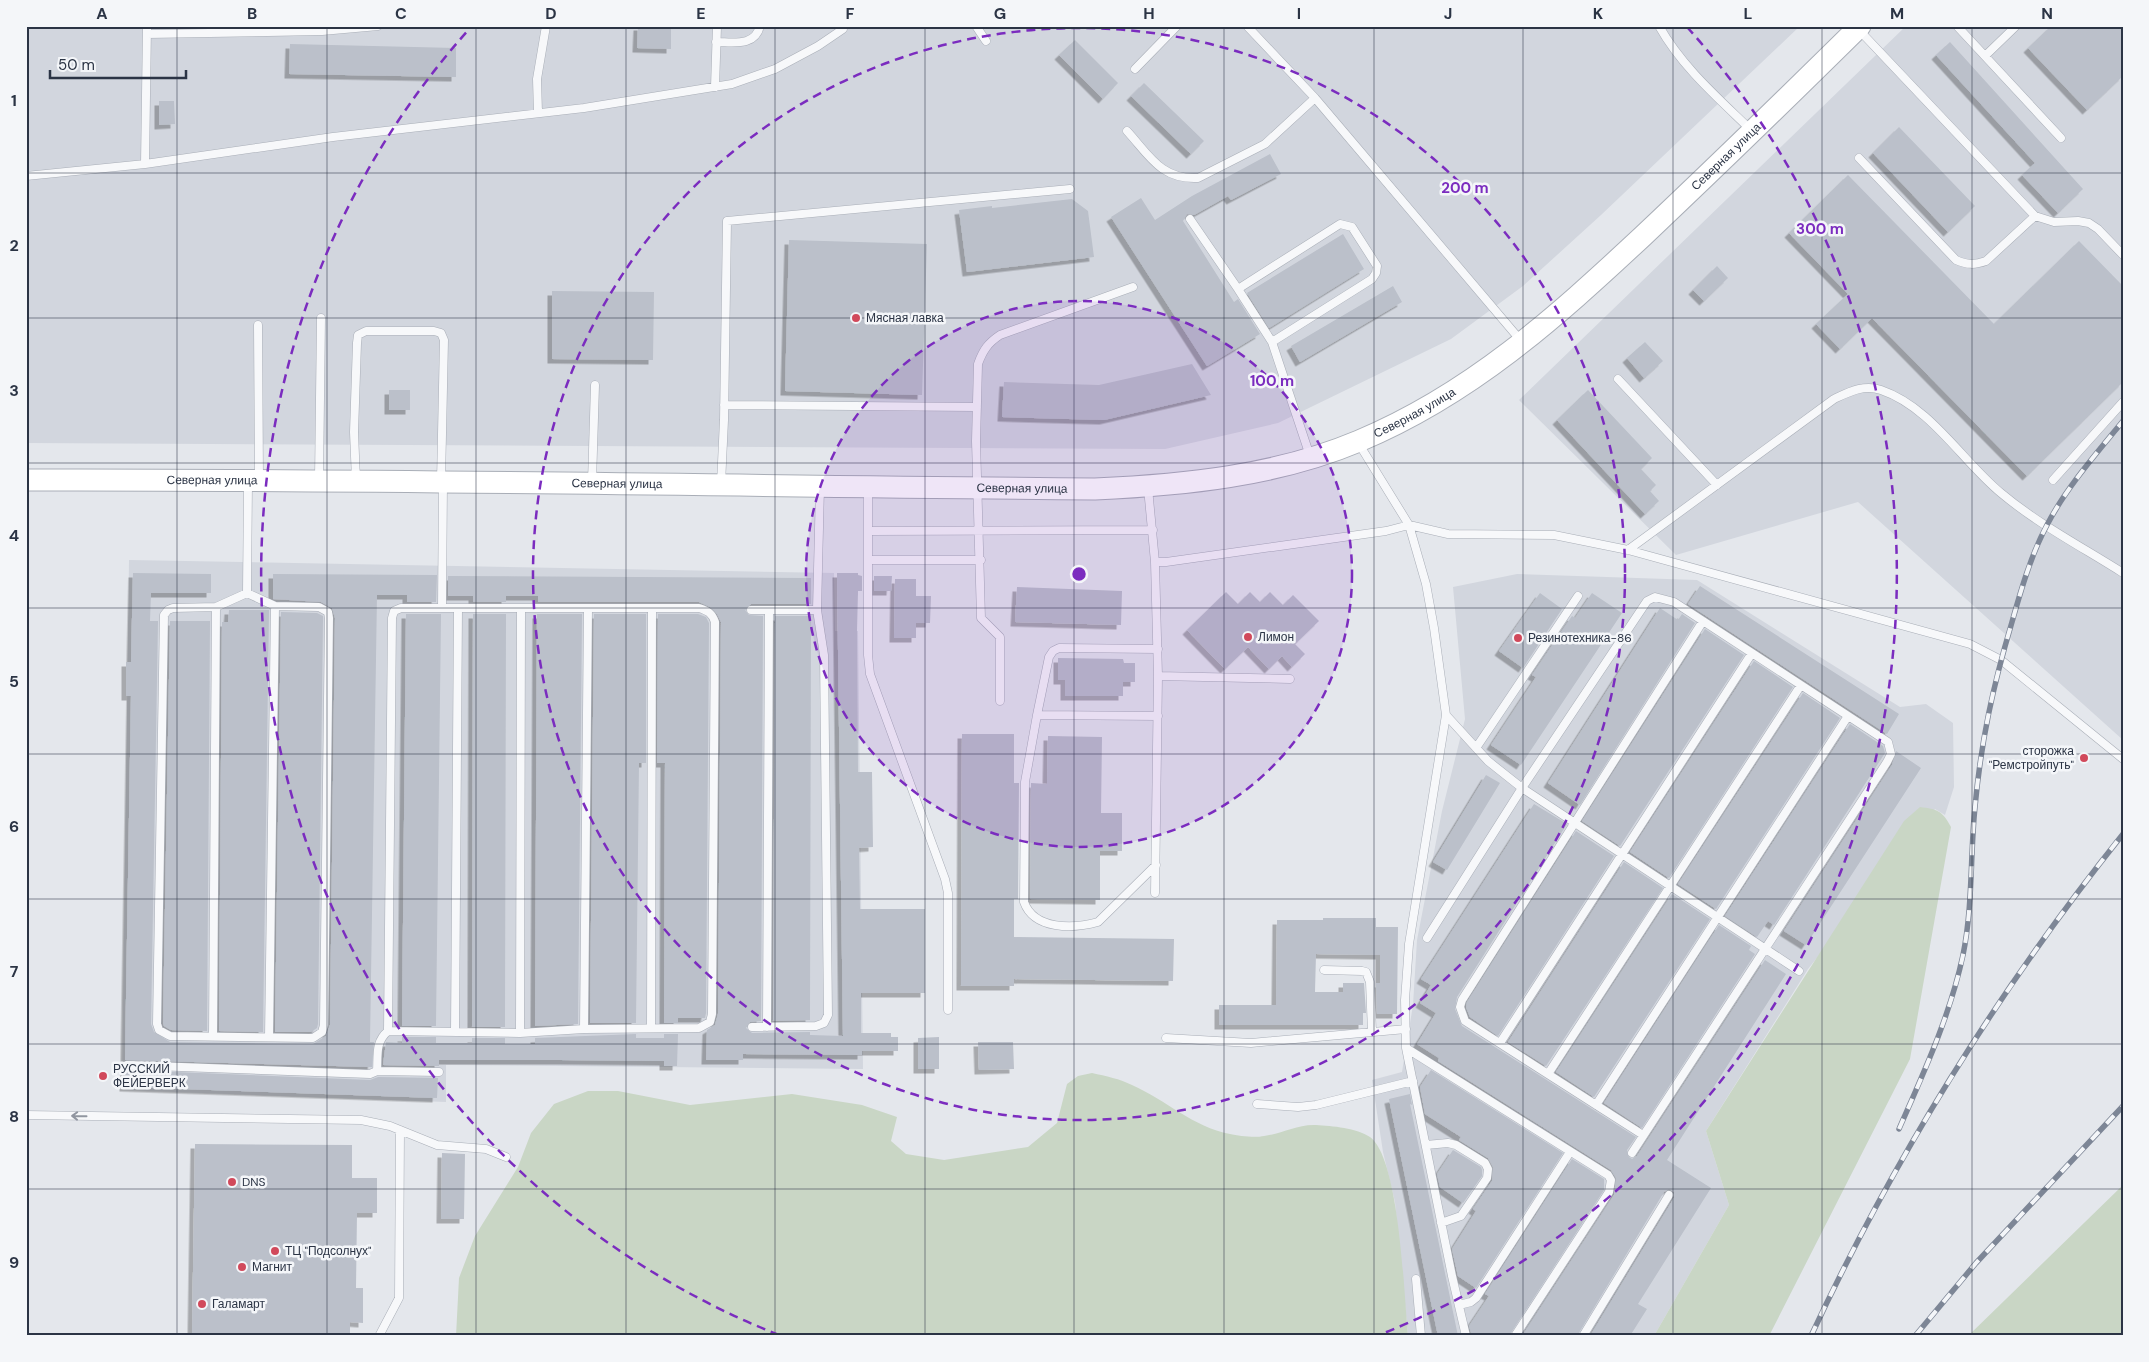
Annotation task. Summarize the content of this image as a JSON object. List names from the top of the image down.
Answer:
{
  "streets": {
    "main road": ["Северная улица"]
  },
  "places": [
    "Мясная лавка",
    "Лимон",
    "Резинотехника-86",
    "сторожка \"Ремстройпуть\"",
    "РУССКИЙ ФЕЙЕРВЕРК",
    "DNS",
    "ТЦ \"Подсолнух\"",
    "Магнит",
    "Галамарт"
  ],
  "scale_bar": "50 m",
  "grid": {
    "columns": [
      "A",
      "B",
      "C",
      "D",
      "E",
      "F",
      "G",
      "H",
      "I",
      "J",
      "K",
      "L",
      "M",
      "N"
    ],
    "rows": [
      "1",
      "2",
      "3",
      "4",
      "5",
      "6",
      "7",
      "8",
      "9"
    ]
  },
  "rings": ["200 m", "300 m", "100 m"]
}
